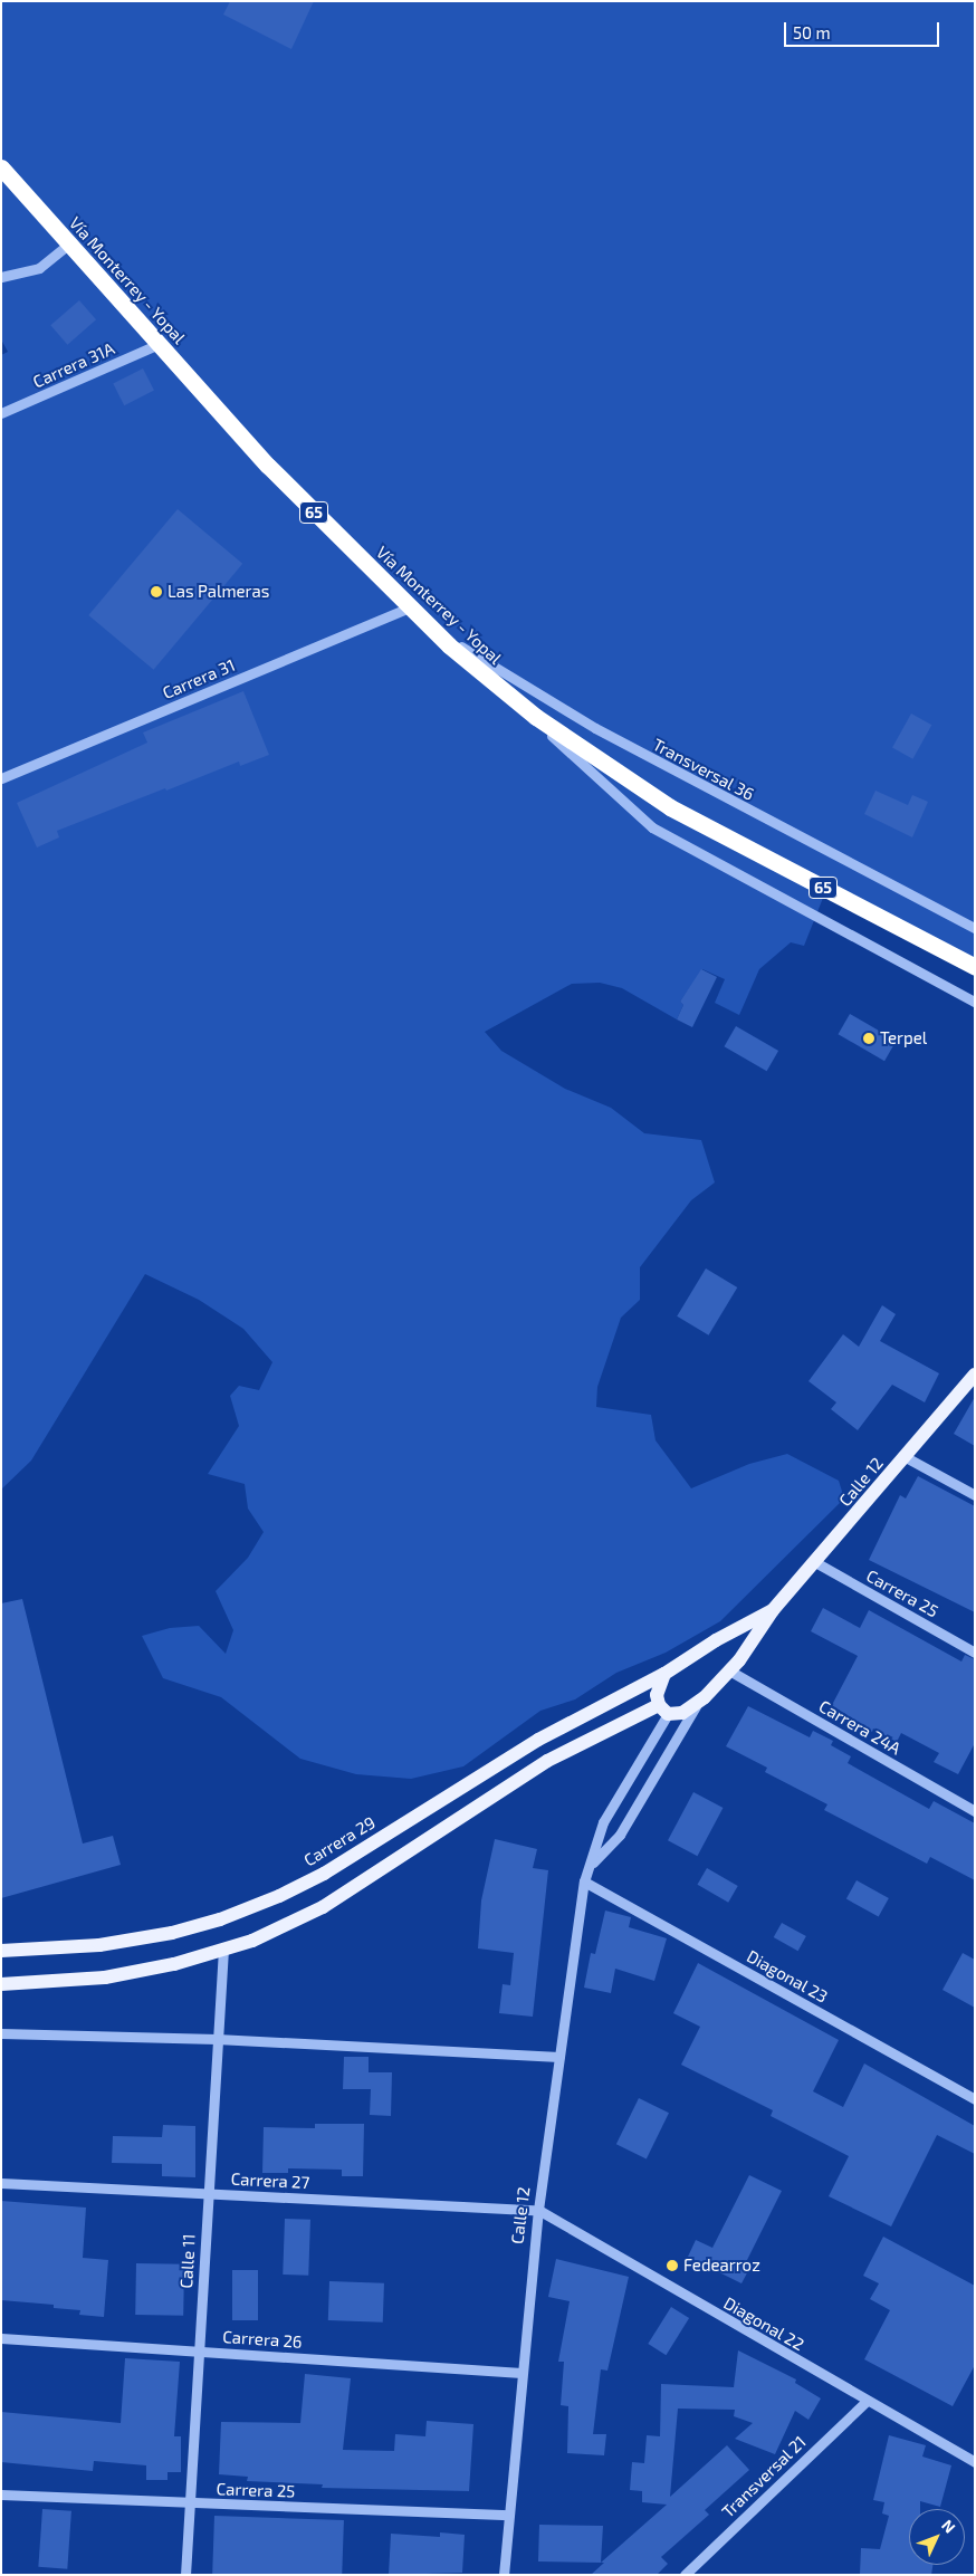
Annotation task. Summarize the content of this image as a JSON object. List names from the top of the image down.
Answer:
{
  "streets": {
    "highway": ["Vía Monterrey - Yopal", "65"],
    "main road": ["Calle 12", "Carrera 29"],
    "street": [
      "Carrera 31A",
      "Carrera 31",
      "Transversal 36",
      "Carrera 25",
      "Carrera 24A",
      "Diagonal 23",
      "Carrera 27",
      "Calle 11",
      "Diagonal 22",
      "Carrera 26",
      "Transversal 21"
    ]
  },
  "crossings": [
    ["Vía Monterrey - Yopal", "Carrera 31A"],
    ["Vía Monterrey - Yopal", "65"],
    ["Vía Monterrey - Yopal", "Carrera 31"],
    ["Vía Monterrey - Yopal", "Transversal 36"],
    ["Calle 12", "Carrera 25"],
    ["Calle 12", "Carrera 29"],
    ["Calle 12", "Diagonal 23"],
    ["Calle 12", "Carrera 27"],
    ["Calle 12", "Diagonal 22"],
    ["Calle 12", "Carrera 26"],
    ["Carrera 25", "Calle 11"],
    ["Carrera 27", "Calle 11"],
    ["Carrera 27", "Diagonal 22"],
    ["Calle 11", "Carrera 26"],
    ["Diagonal 22", "Transversal 21"]
  ],
  "places": ["Las Palmeras", "Terpel", "Fedearroz"],
  "scale_bar": "50 m",
  "north": "top right"
}
